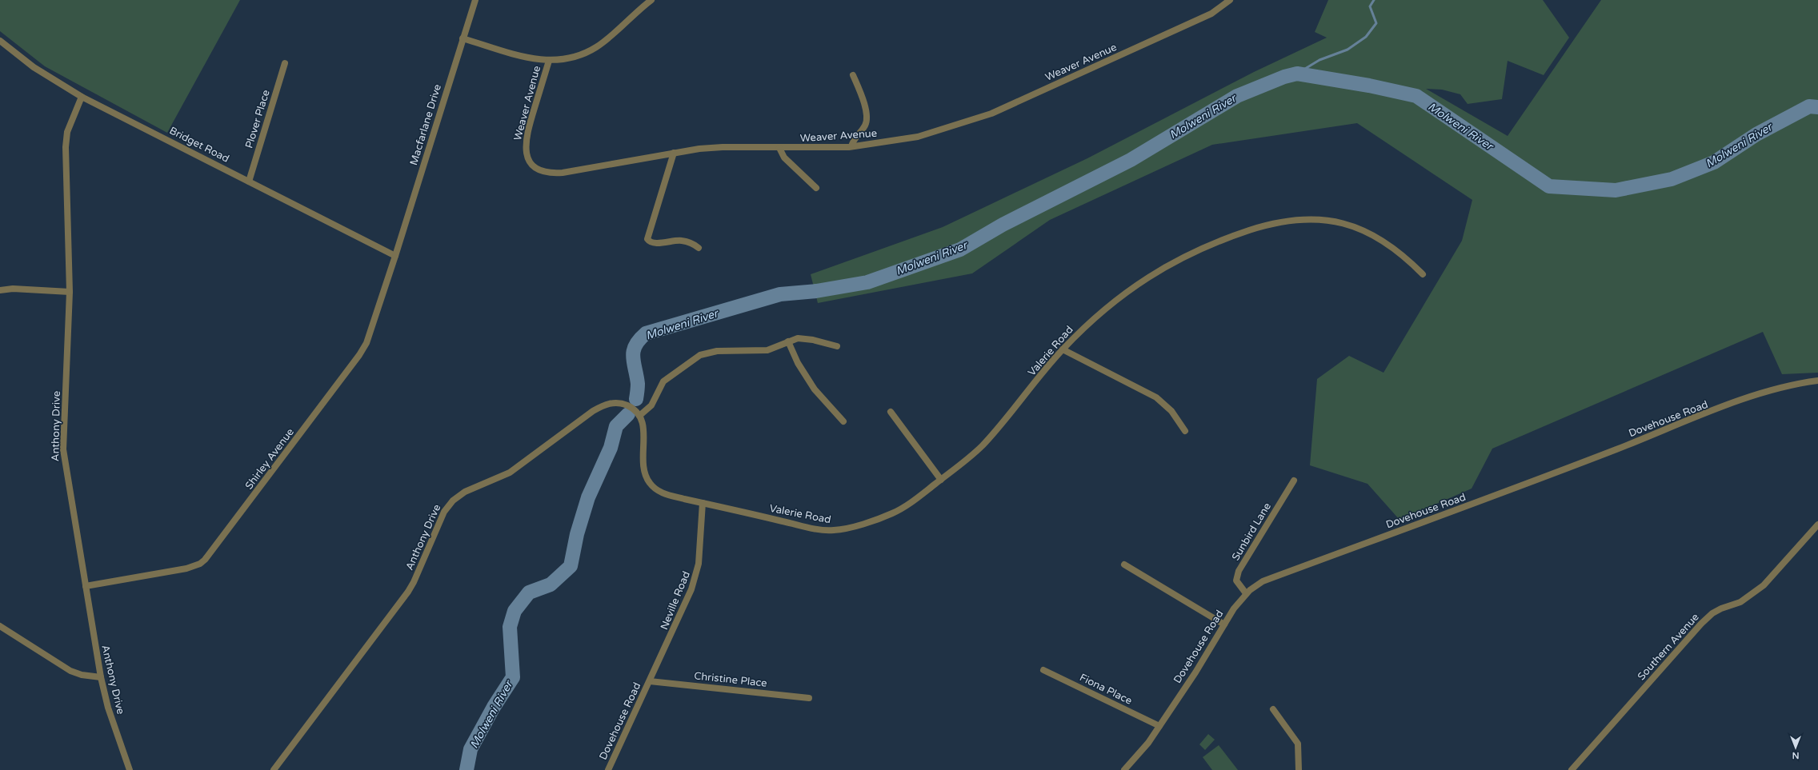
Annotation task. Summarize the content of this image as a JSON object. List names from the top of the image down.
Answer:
{
  "streets": {
    "street": [
      "Weaver Avenue",
      "Plover Place",
      "Macfarlane Drive",
      "Bridget Road",
      "Valerie Road",
      "Dovehouse Road",
      "Anthony Drive",
      "Shirley Avenue",
      "Sunbird Lane",
      "Neville Road",
      "Southern Avenue",
      "Christine Place",
      "Fiona Place"
    ]
  },
  "crossings": [
    ["Plover Place", "Bridget Road"],
    ["Macfarlane Drive", "Bridget Road"],
    ["Macfarlane Drive", "Shirley Avenue"],
    ["Bridget Road", "Anthony Drive"],
    ["Bridget Road", "Shirley Avenue"],
    ["Valerie Road", "Neville Road"],
    ["Dovehouse Road", "Sunbird Lane"],
    ["Dovehouse Road", "Neville Road"],
    ["Dovehouse Road", "Christine Place"],
    ["Dovehouse Road", "Fiona Place"],
    ["Anthony Drive", "Shirley Avenue"],
    ["Neville Road", "Christine Place"]
  ],
  "water": ["Molweni River"],
  "north": "bottom"
}
